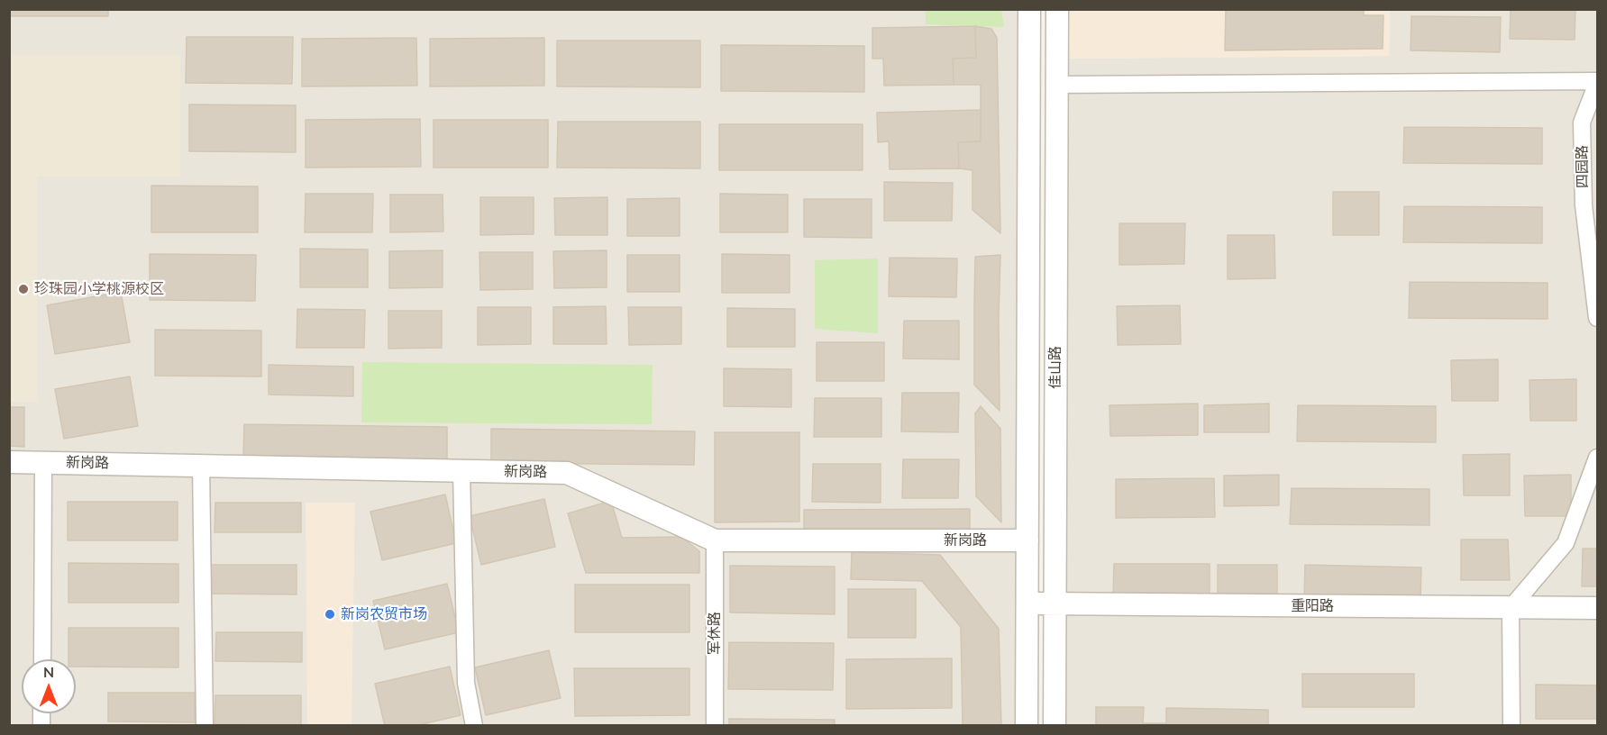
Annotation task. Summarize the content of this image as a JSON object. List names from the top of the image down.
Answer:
{
  "streets": {
    "street": [
      "四园路",
      "佳山路",
      "新岗路",
      "重阳路",
      "军休路"
    ]
  },
  "crossings": [
    ["佳山路", "新岗路"],
    ["佳山路", "重阳路"],
    ["新岗路", "军休路"]
  ],
  "places": ["珍珠园小学桃源校区", "新岗农贸市场"],
  "north": "top"
}
